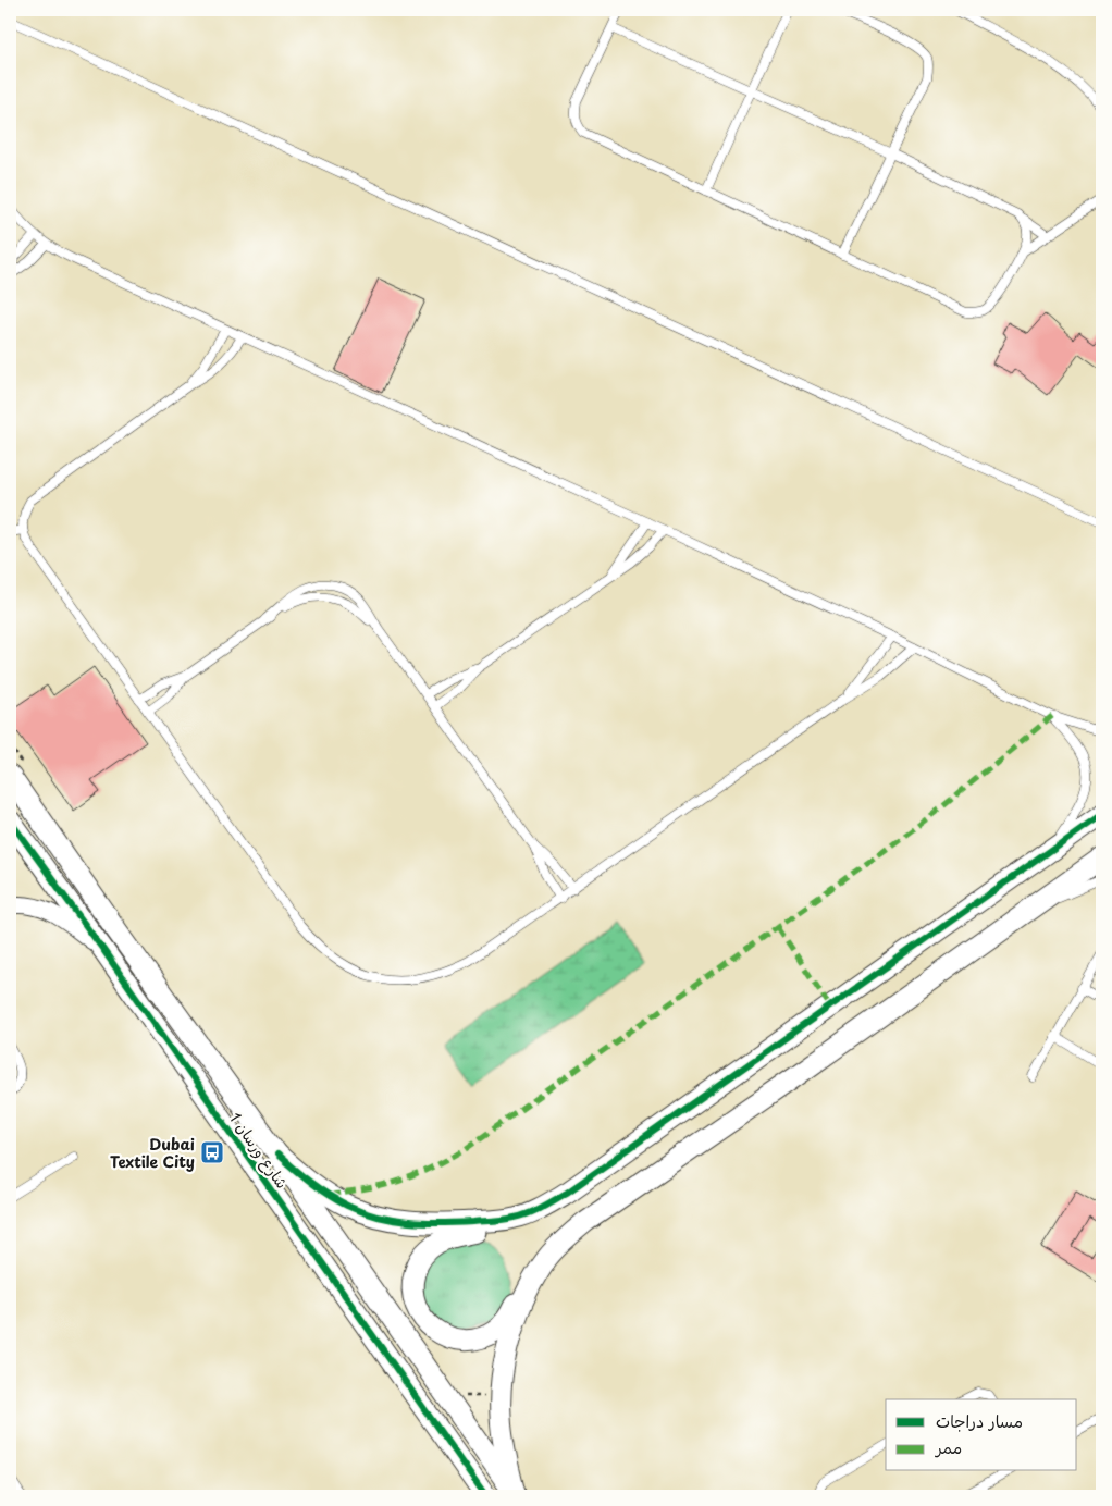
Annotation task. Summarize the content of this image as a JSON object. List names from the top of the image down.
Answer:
{
  "streets": {
    "street": ["شارع ورسان 1"]
  },
  "places": {
    "bus stop": ["Dubai Textile City"]
  },
  "legend": ["مسار دراجات", "ممر"]
}
